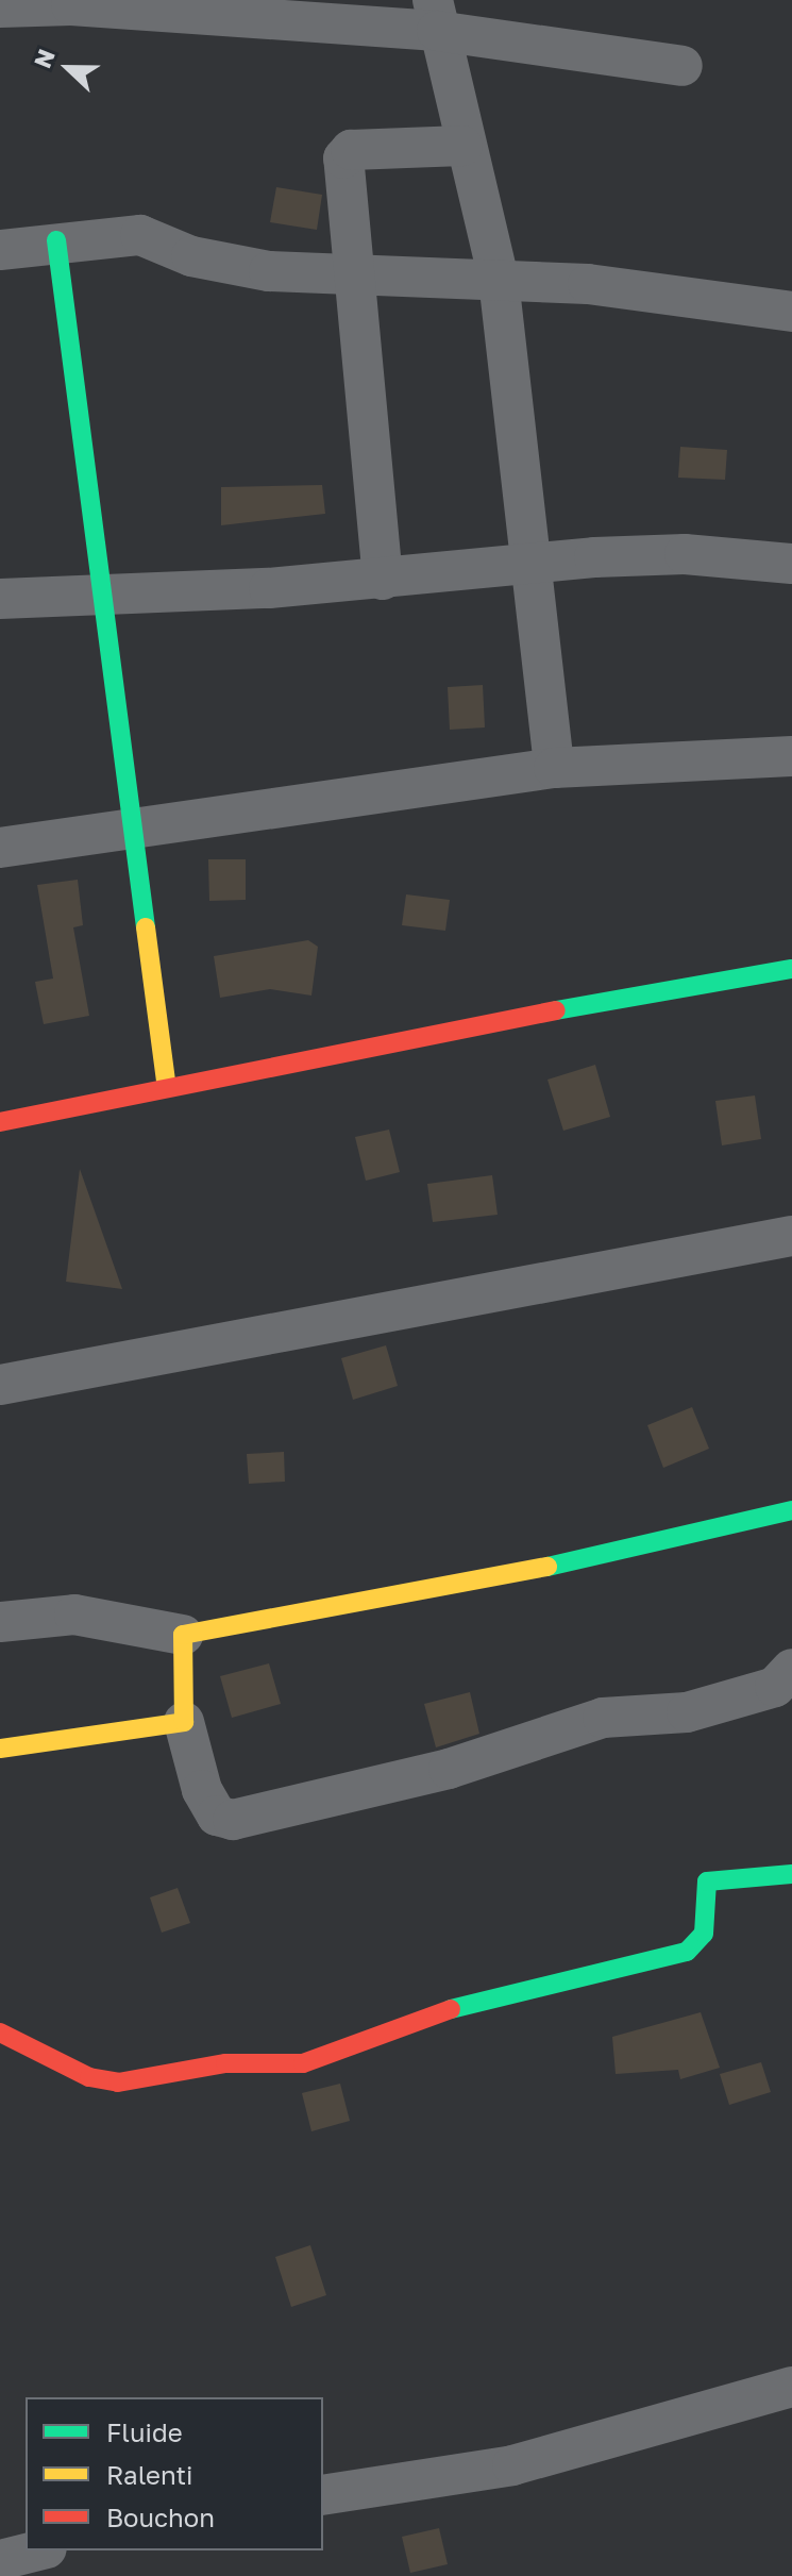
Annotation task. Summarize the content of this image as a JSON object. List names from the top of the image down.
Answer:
{
  "legend": ["Fluide", "Ralenti", "Bouchon"],
  "north": "left"
}
